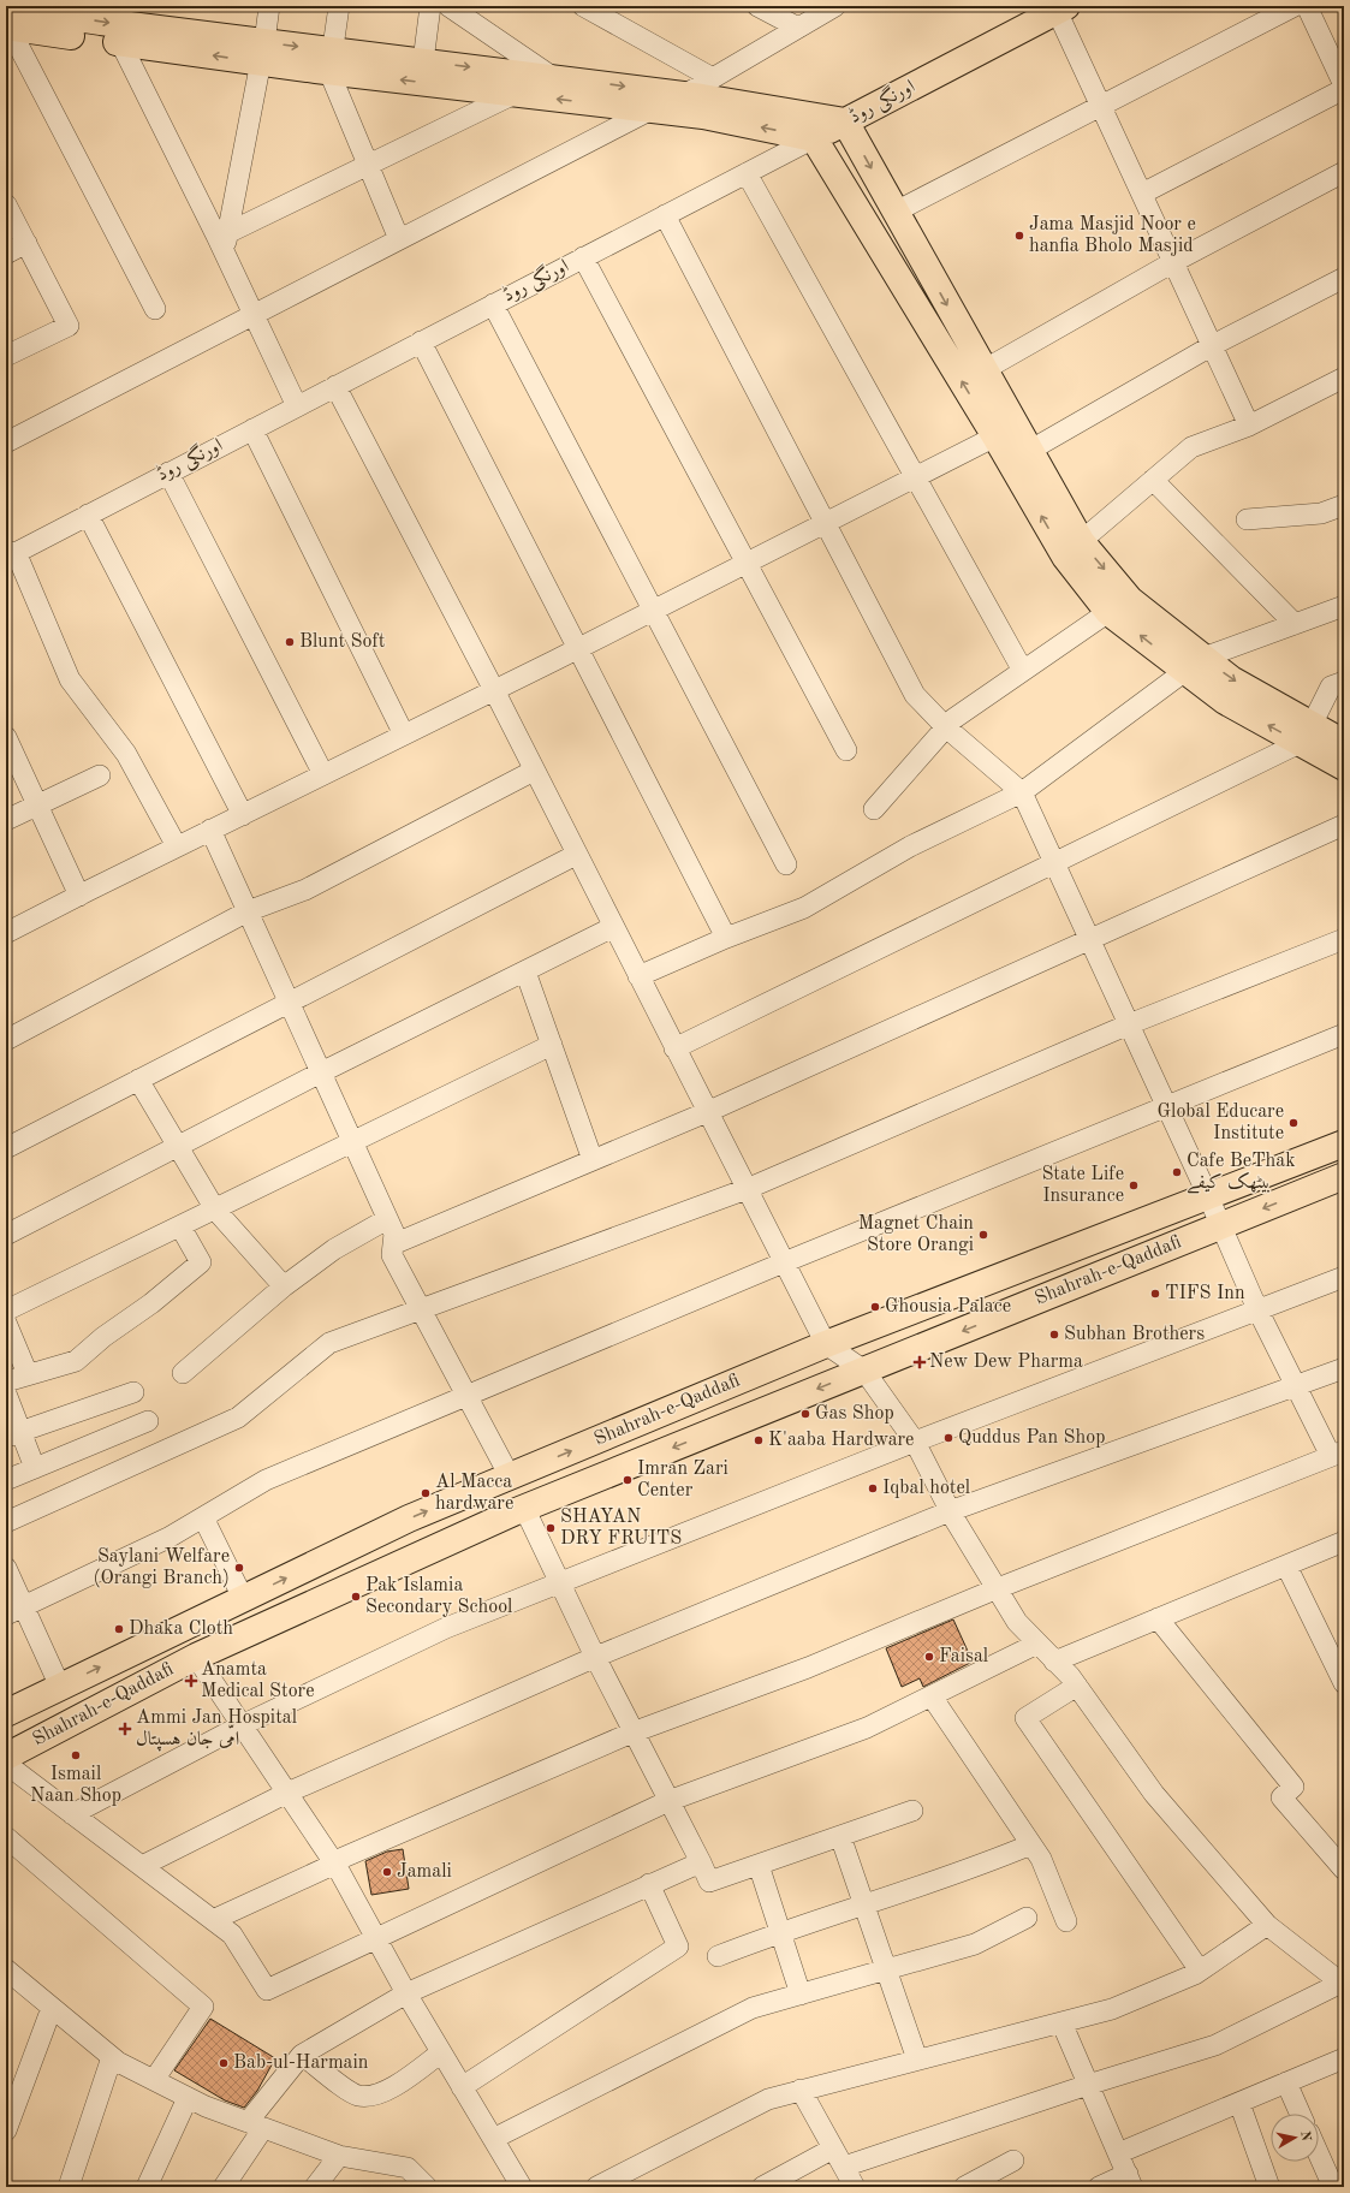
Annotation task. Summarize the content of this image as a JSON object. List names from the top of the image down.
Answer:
{
  "streets": {
    "main road": ["اورنگی روڈ", "Shahrah-e-Qaddafi"]
  },
  "places": {
    "other": [
      "Jama Masjid Noor e hanfia Bholo Masjid",
      "Blunt Soft",
      "Global Educare Institute",
      "Cafe BeThak بیٹھک کیفے",
      "State Life Insurance",
      "Magnet Chain Store Orangi",
      "TIFS Inn",
      "Ghousia Palace",
      "Subhan Brothers",
      "Gas Shop",
      "Quddus Pan Shop",
      "K'aaba Hardware",
      "Imran Zari Center",
      "Iqbal hotel",
      "Al Macca hardware",
      "SHAYAN DRY FRUITS",
      "Saylani Welfare (Orangi Branch)",
      "Pak Islamia Secondary School",
      "Dhaka Cloth",
      "Faisal",
      "Ismail Naan Shop",
      "Jamali",
      "Bab-ul-Harmain"
    ],
    "health": ["New Dew Pharma", "Anamta Medical Store", "Ammi Jan Hospital امّی جان ہسپتال"]
  },
  "north": "right"
}
